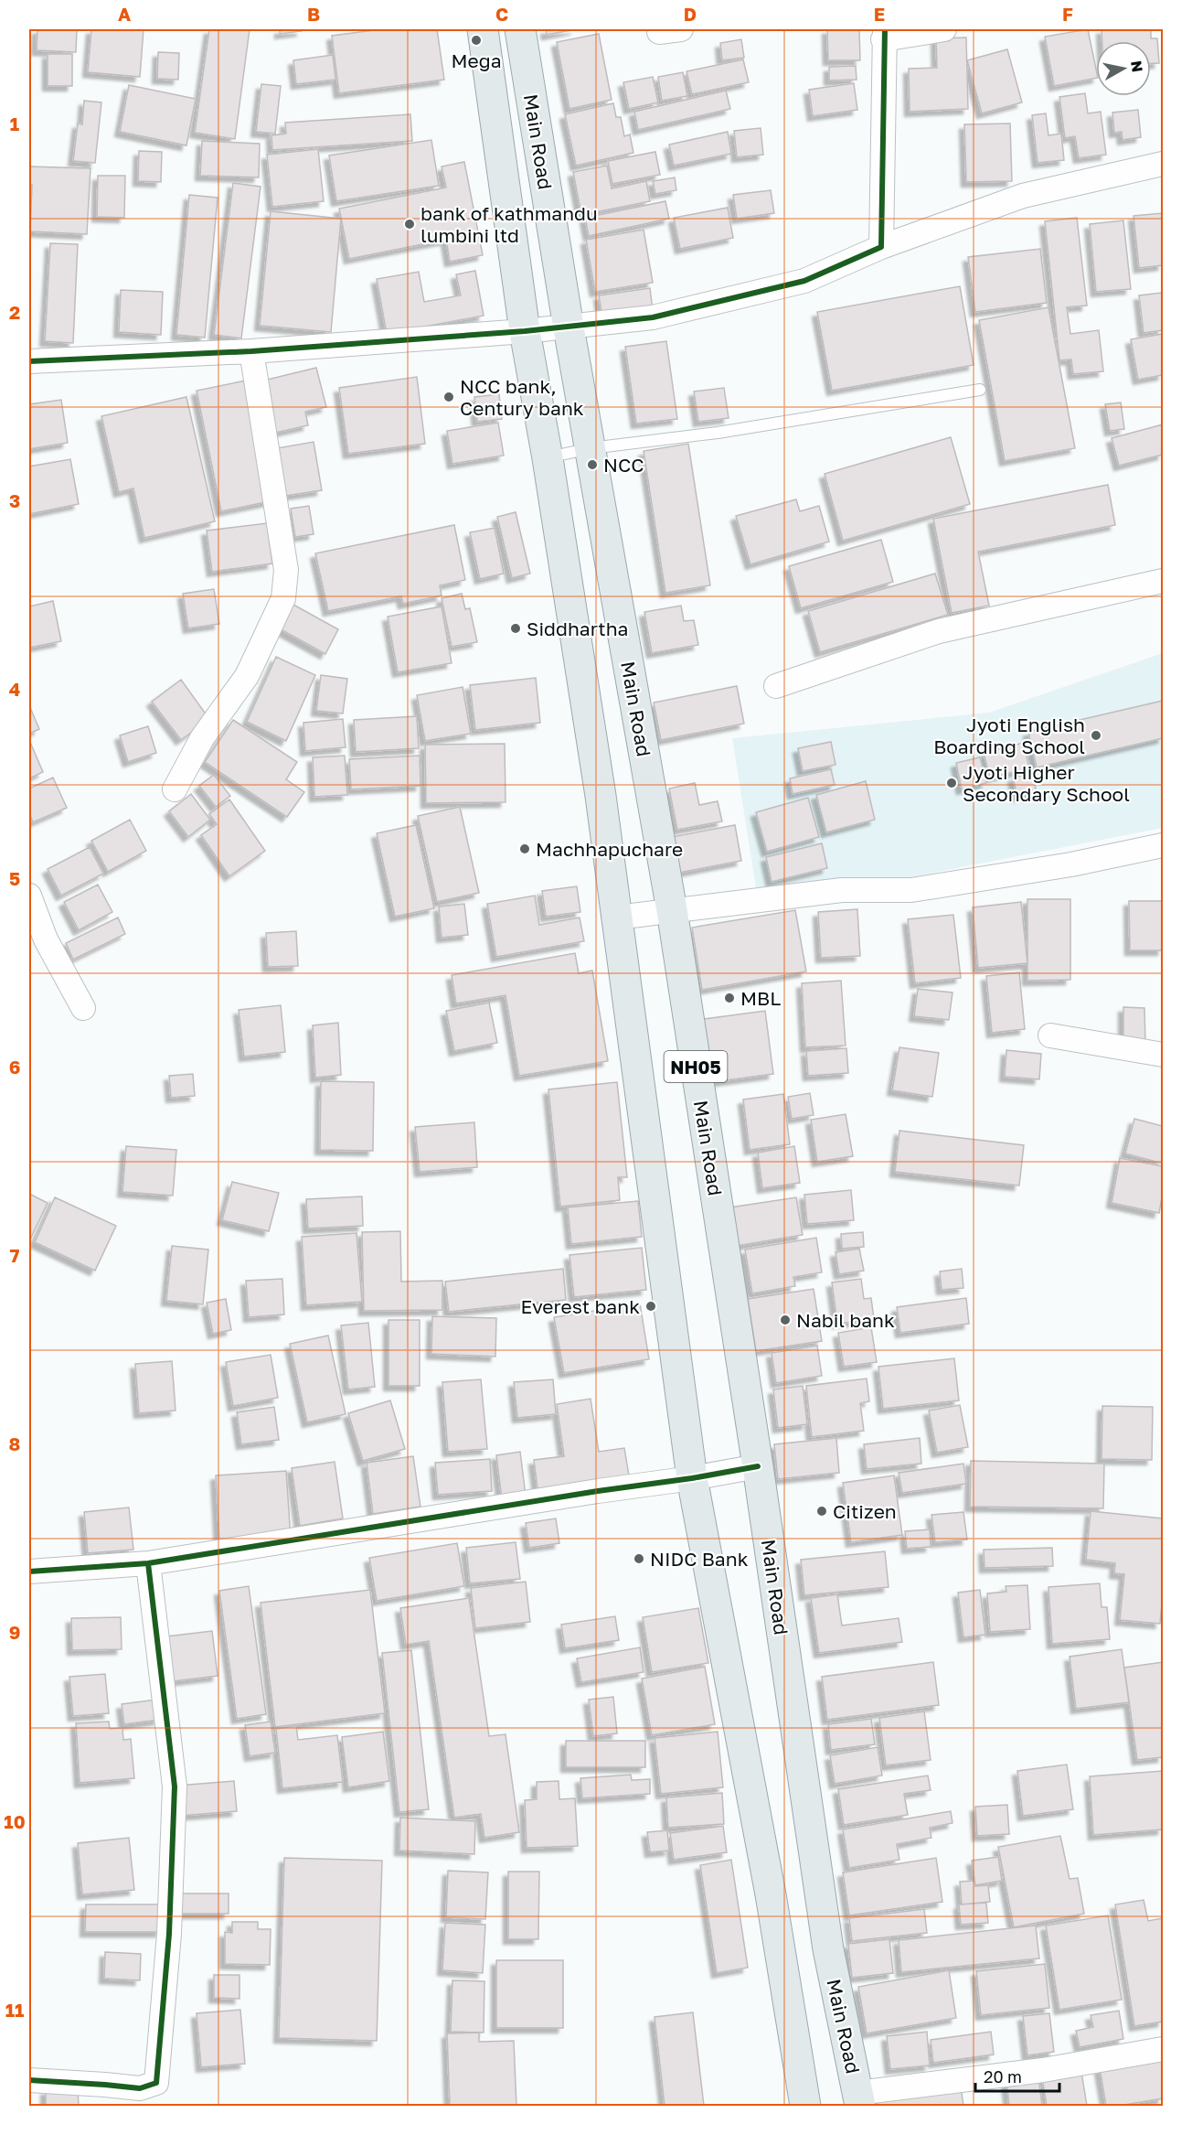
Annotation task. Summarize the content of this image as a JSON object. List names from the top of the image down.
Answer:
{
  "streets": {
    "main road": ["Main Road", "NH05"]
  },
  "places": [
    "Mega",
    "bank of kathmandu lumbini ltd",
    "NCC bank, Century bank",
    "NCC",
    "Siddhartha",
    "Jyoti English Boarding School",
    "Jyoti Higher Secondary School",
    "Machhapuchare",
    "MBL",
    "Everest bank",
    "Nabil bank",
    "Citizen",
    "NIDC Bank"
  ],
  "scale_bar": "20 m",
  "north": "right",
  "grid": {
    "columns": [
      "A",
      "B",
      "C",
      "D",
      "E",
      "F"
    ],
    "rows": [
      "1",
      "2",
      "3",
      "4",
      "5",
      "6",
      "7",
      "8",
      "9",
      "10",
      "11"
    ]
  }
}
